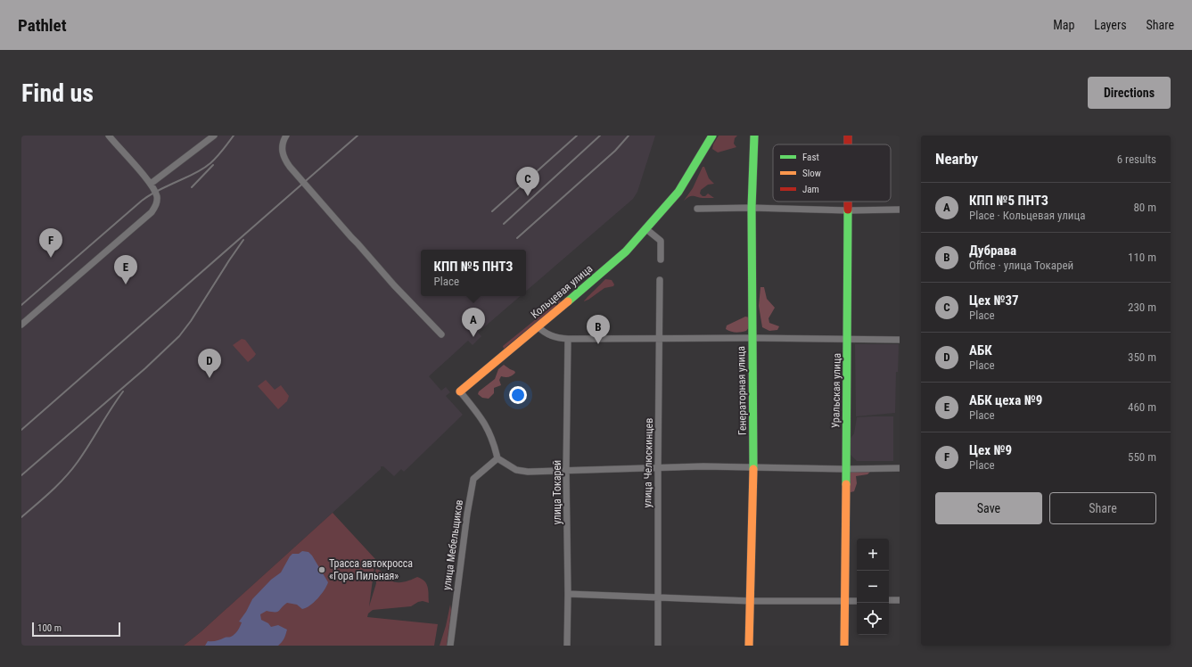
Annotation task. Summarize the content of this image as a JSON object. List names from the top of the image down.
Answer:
{
  "streets": {
    "street": [
      "Кольцевая улица",
      "Генераторная улица",
      "Уральская улица",
      "улица Челюскинцев",
      "улица Токарей",
      "улица Мебельщиков"
    ]
  },
  "crossings": [
    ["Кольцевая улица", "улица Мебельщиков"]
  ],
  "places": ["Трасса автокросса «Гора Пильная»"],
  "legend": ["Fast", "Slow", "Jam"],
  "scale_bar": "100 m",
  "page": {
    "header": "Pathlet",
    "nav": ["Map", "Layers", "Share"],
    "buttons": [
      "Directions",
      ["Save", "Share"]
    ],
    "title": "Find us",
    "heading": ["Nearby", "6 results"],
    "pins": [
      "C",
      "F",
      "E",
      "A",
      "B",
      "D"
    ],
    "list": [
      {
        "mark": "A",
        "name": "КПП №5 ПНТЗ",
        "note": "Place · Кольцевая улица",
        "value": "80 m"
      },
      {
        "mark": "B",
        "name": "Дубрава",
        "note": "Office · улица Токарей",
        "value": "110 m"
      },
      {
        "mark": "C",
        "name": "Цех №37",
        "note": "Place",
        "value": "230 m"
      },
      {
        "mark": "D",
        "name": "АБК",
        "note": "Place",
        "value": "350 m"
      },
      {
        "mark": "E",
        "name": "АБК цеха №9",
        "note": "Place",
        "value": "460 m"
      },
      {
        "mark": "F",
        "name": "Цех №9",
        "note": "Place",
        "value": "550 m"
      }
    ],
    "popup": ["КПП №5 ПНТЗ", "Place"],
    "map_buttons": ["+", "−"],
    "scale": "100 m"
  }
}
